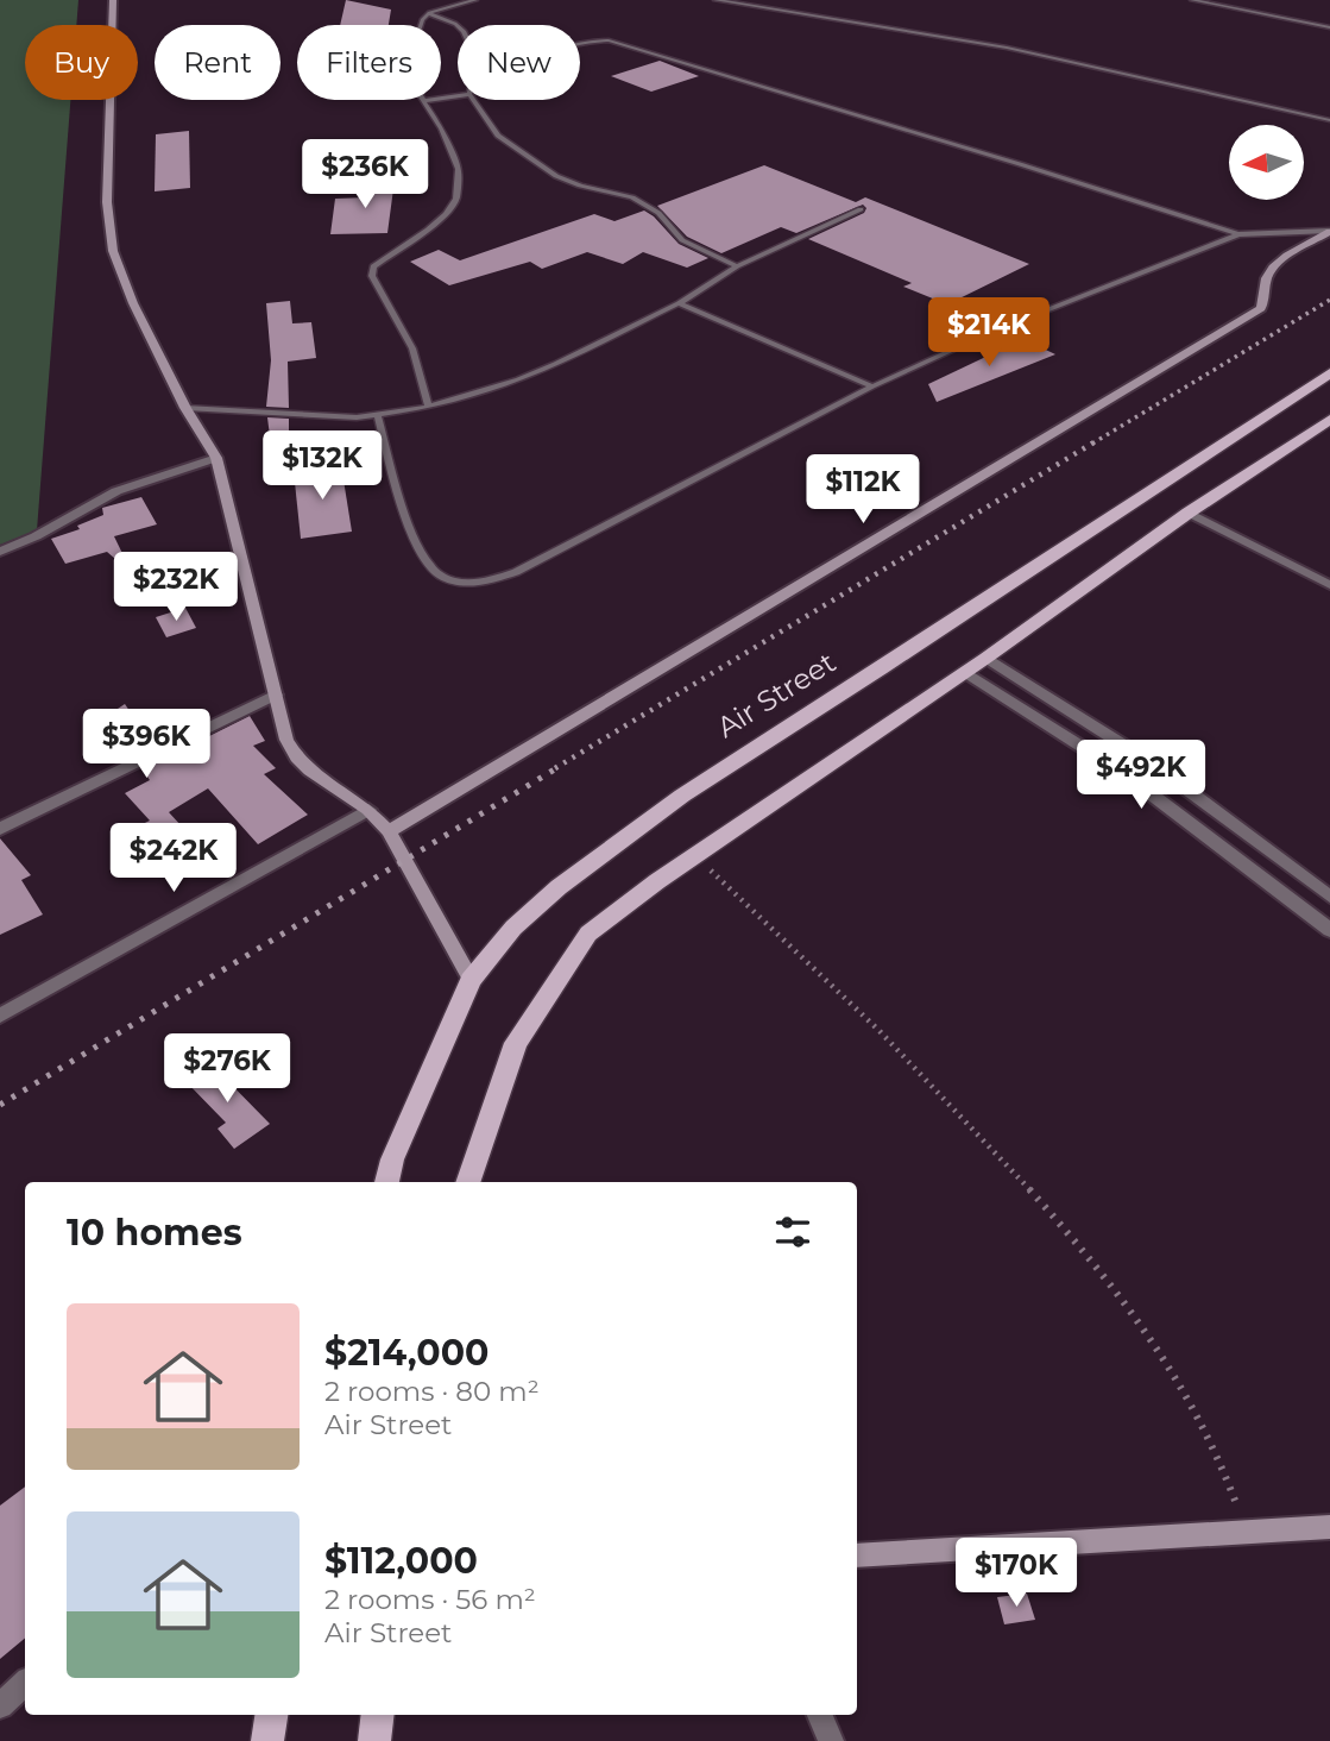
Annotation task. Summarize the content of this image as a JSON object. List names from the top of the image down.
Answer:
{
  "streets": {
    "main road": ["Air Street"]
  },
  "north": "left",
  "page": {
    "chip": [
      "Buy",
      "Rent",
      "Filters",
      "New"
    ],
    "price": [
      "$236K",
      "$214K",
      "$132K",
      "$112K",
      "$232K",
      "$396K",
      "$492K",
      "$242K",
      "$276K",
      "$170K"
    ],
    "heading": "10 homes",
    "list": [
      {
        "name": "$214,000",
        "note": "2 rooms · 80 m² · Air Street"
      },
      {
        "name": "$112,000",
        "note": "2 rooms · 56 m² · Air Street"
      }
    ]
  }
}
